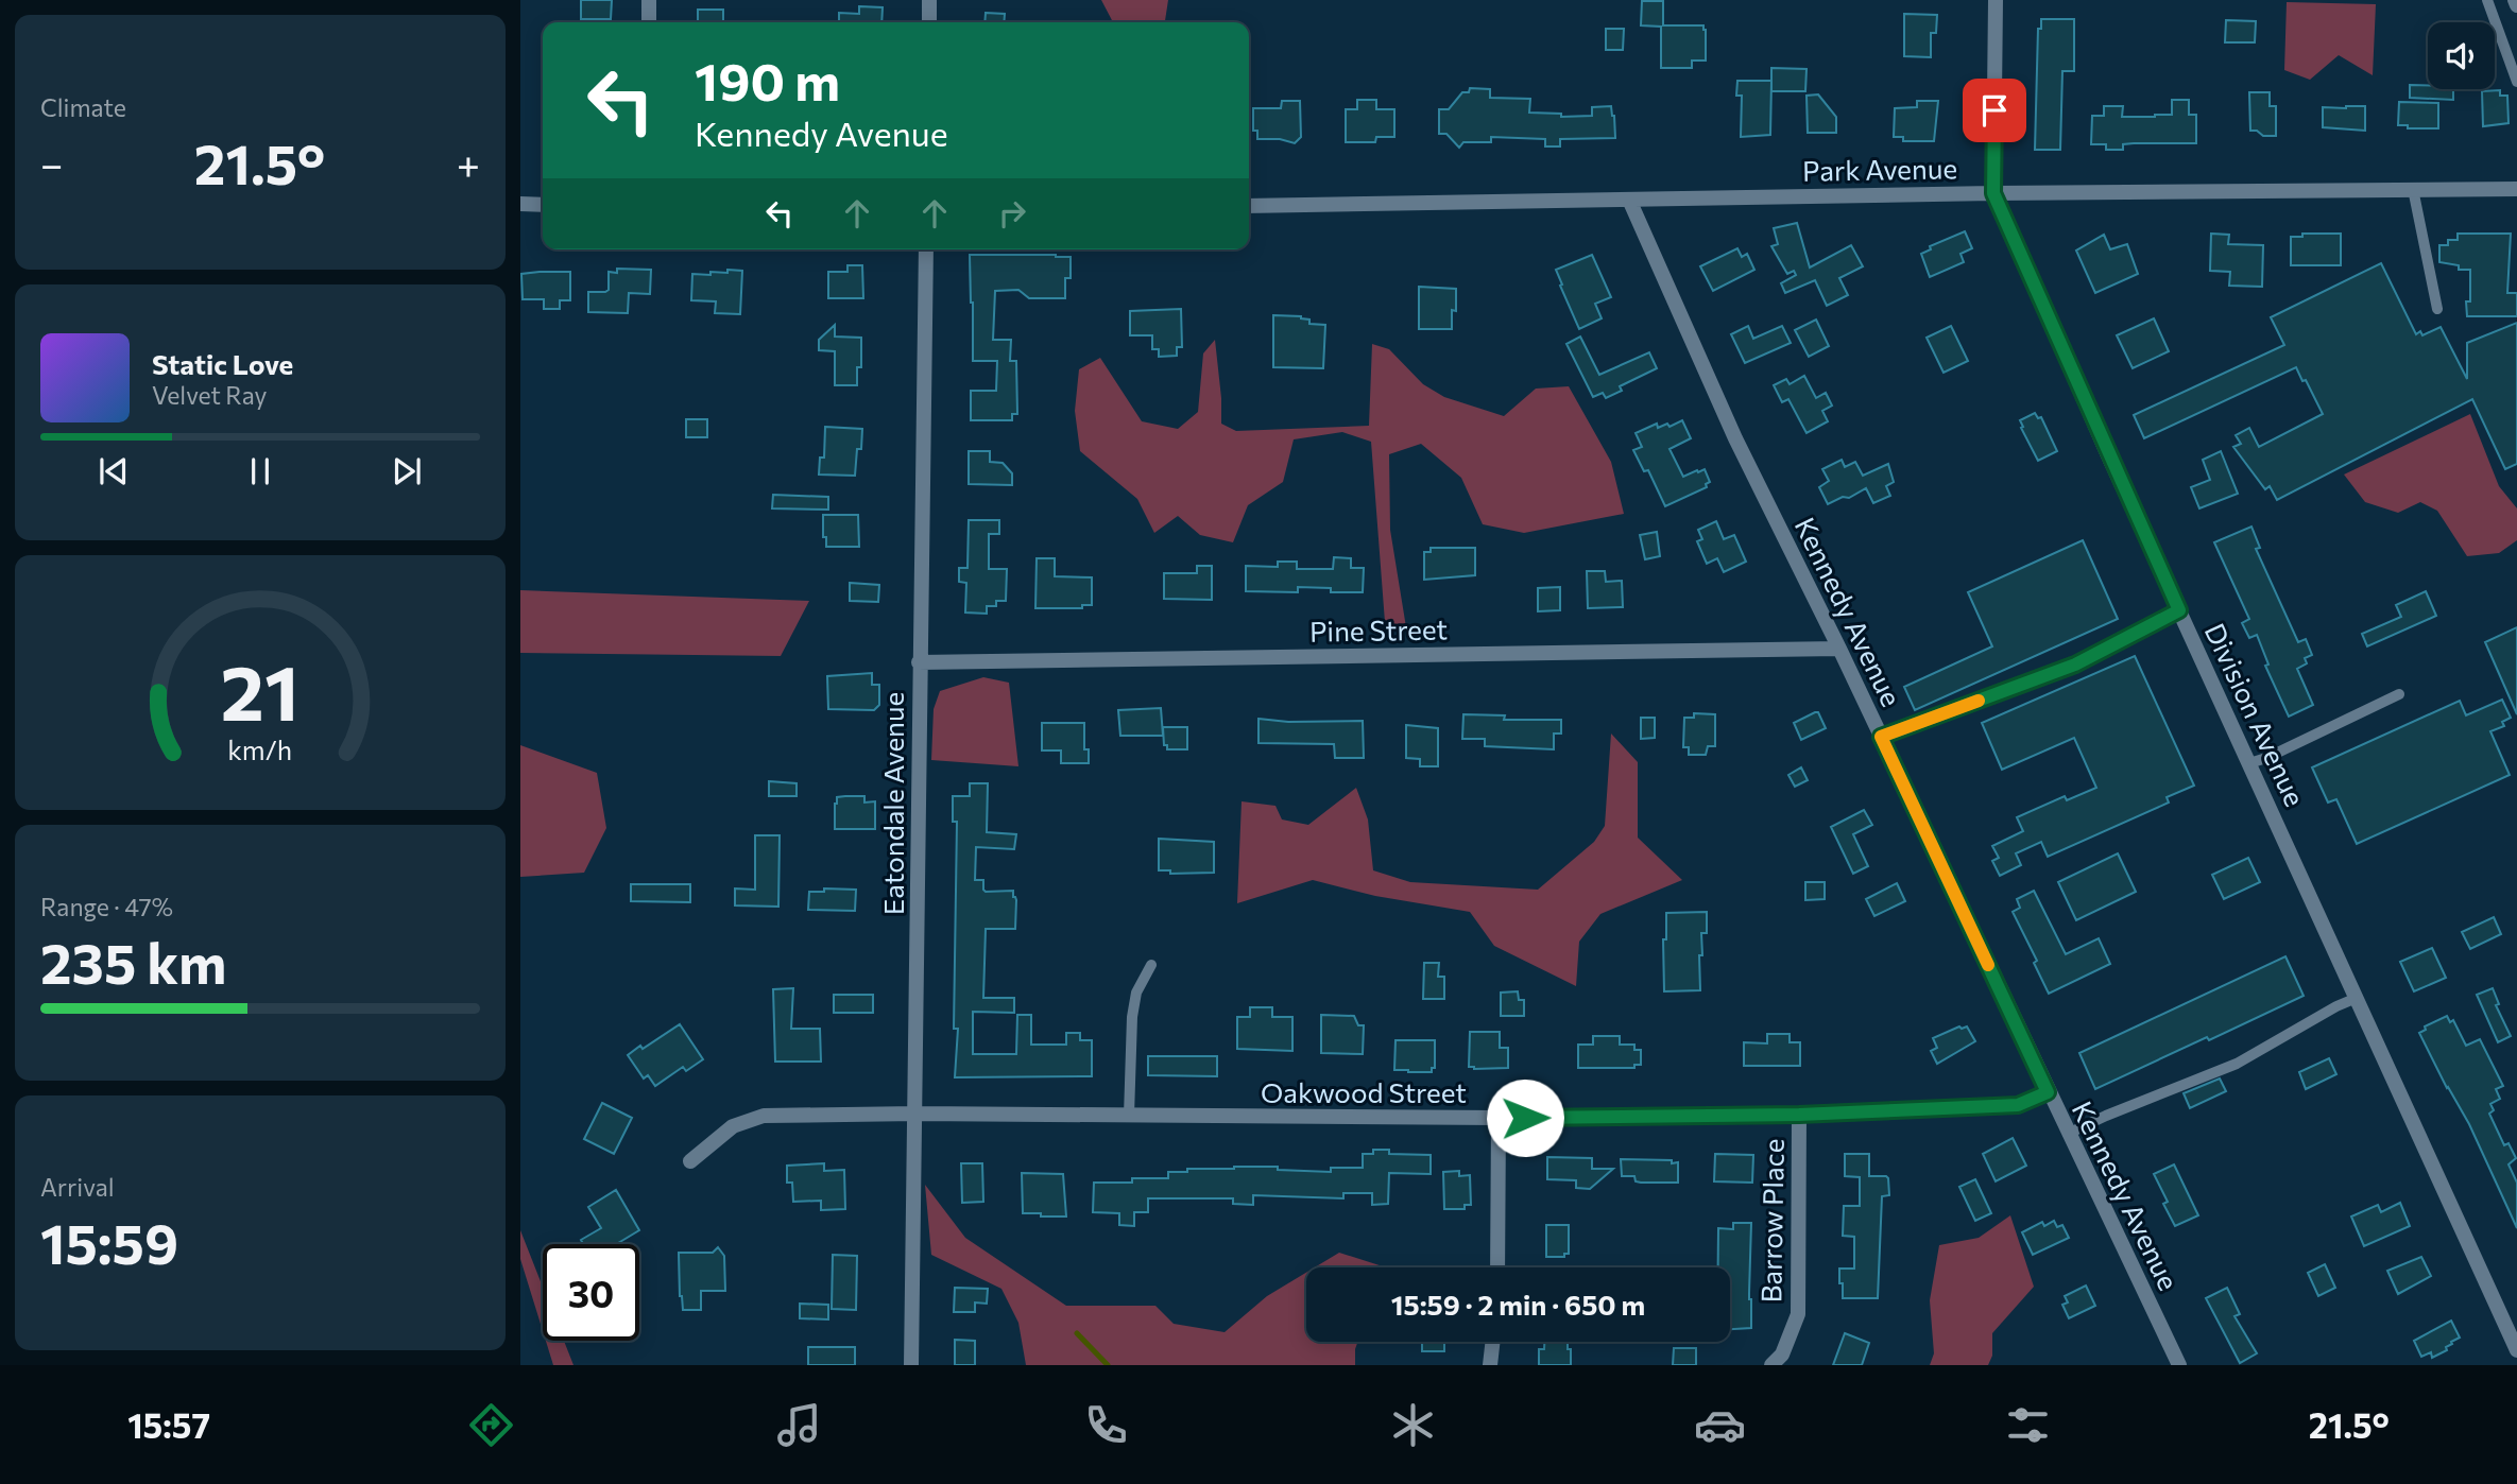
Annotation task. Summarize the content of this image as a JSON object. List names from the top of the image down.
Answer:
{
  "streets": {
    "street": [
      "Park Avenue",
      "Kennedy Avenue",
      "Pine Street",
      "Division Avenue",
      "Eatondale Avenue",
      "Oakwood Street",
      "Barrow Place"
    ]
  },
  "crossings": [
    ["Park Avenue", "Kennedy Avenue"],
    ["Park Avenue", "Division Avenue"],
    ["Kennedy Avenue", "Pine Street"],
    ["Kennedy Avenue", "Oakwood Street"],
    ["Pine Street", "Eatondale Avenue"],
    ["Eatondale Avenue", "Oakwood Street"],
    ["Oakwood Street", "Barrow Place"]
  ],
  "page": {
    "tile": [
      "Climate",
      ["Range · 47%", "235 km"],
      ["Arrival", "15:59"]
    ],
    "turn": ["190 m", "Kennedy Avenue"],
    "heat": ["−", "21.5°", "+"],
    "song": ["Static Love", "Velvet Ray"],
    "limit": "30",
    "trip": "15:59 · 2 min · 650 m",
    "tabs": ["15:57", "21.5°"],
    "gauge": ["21", "km/h"]
  }
}
